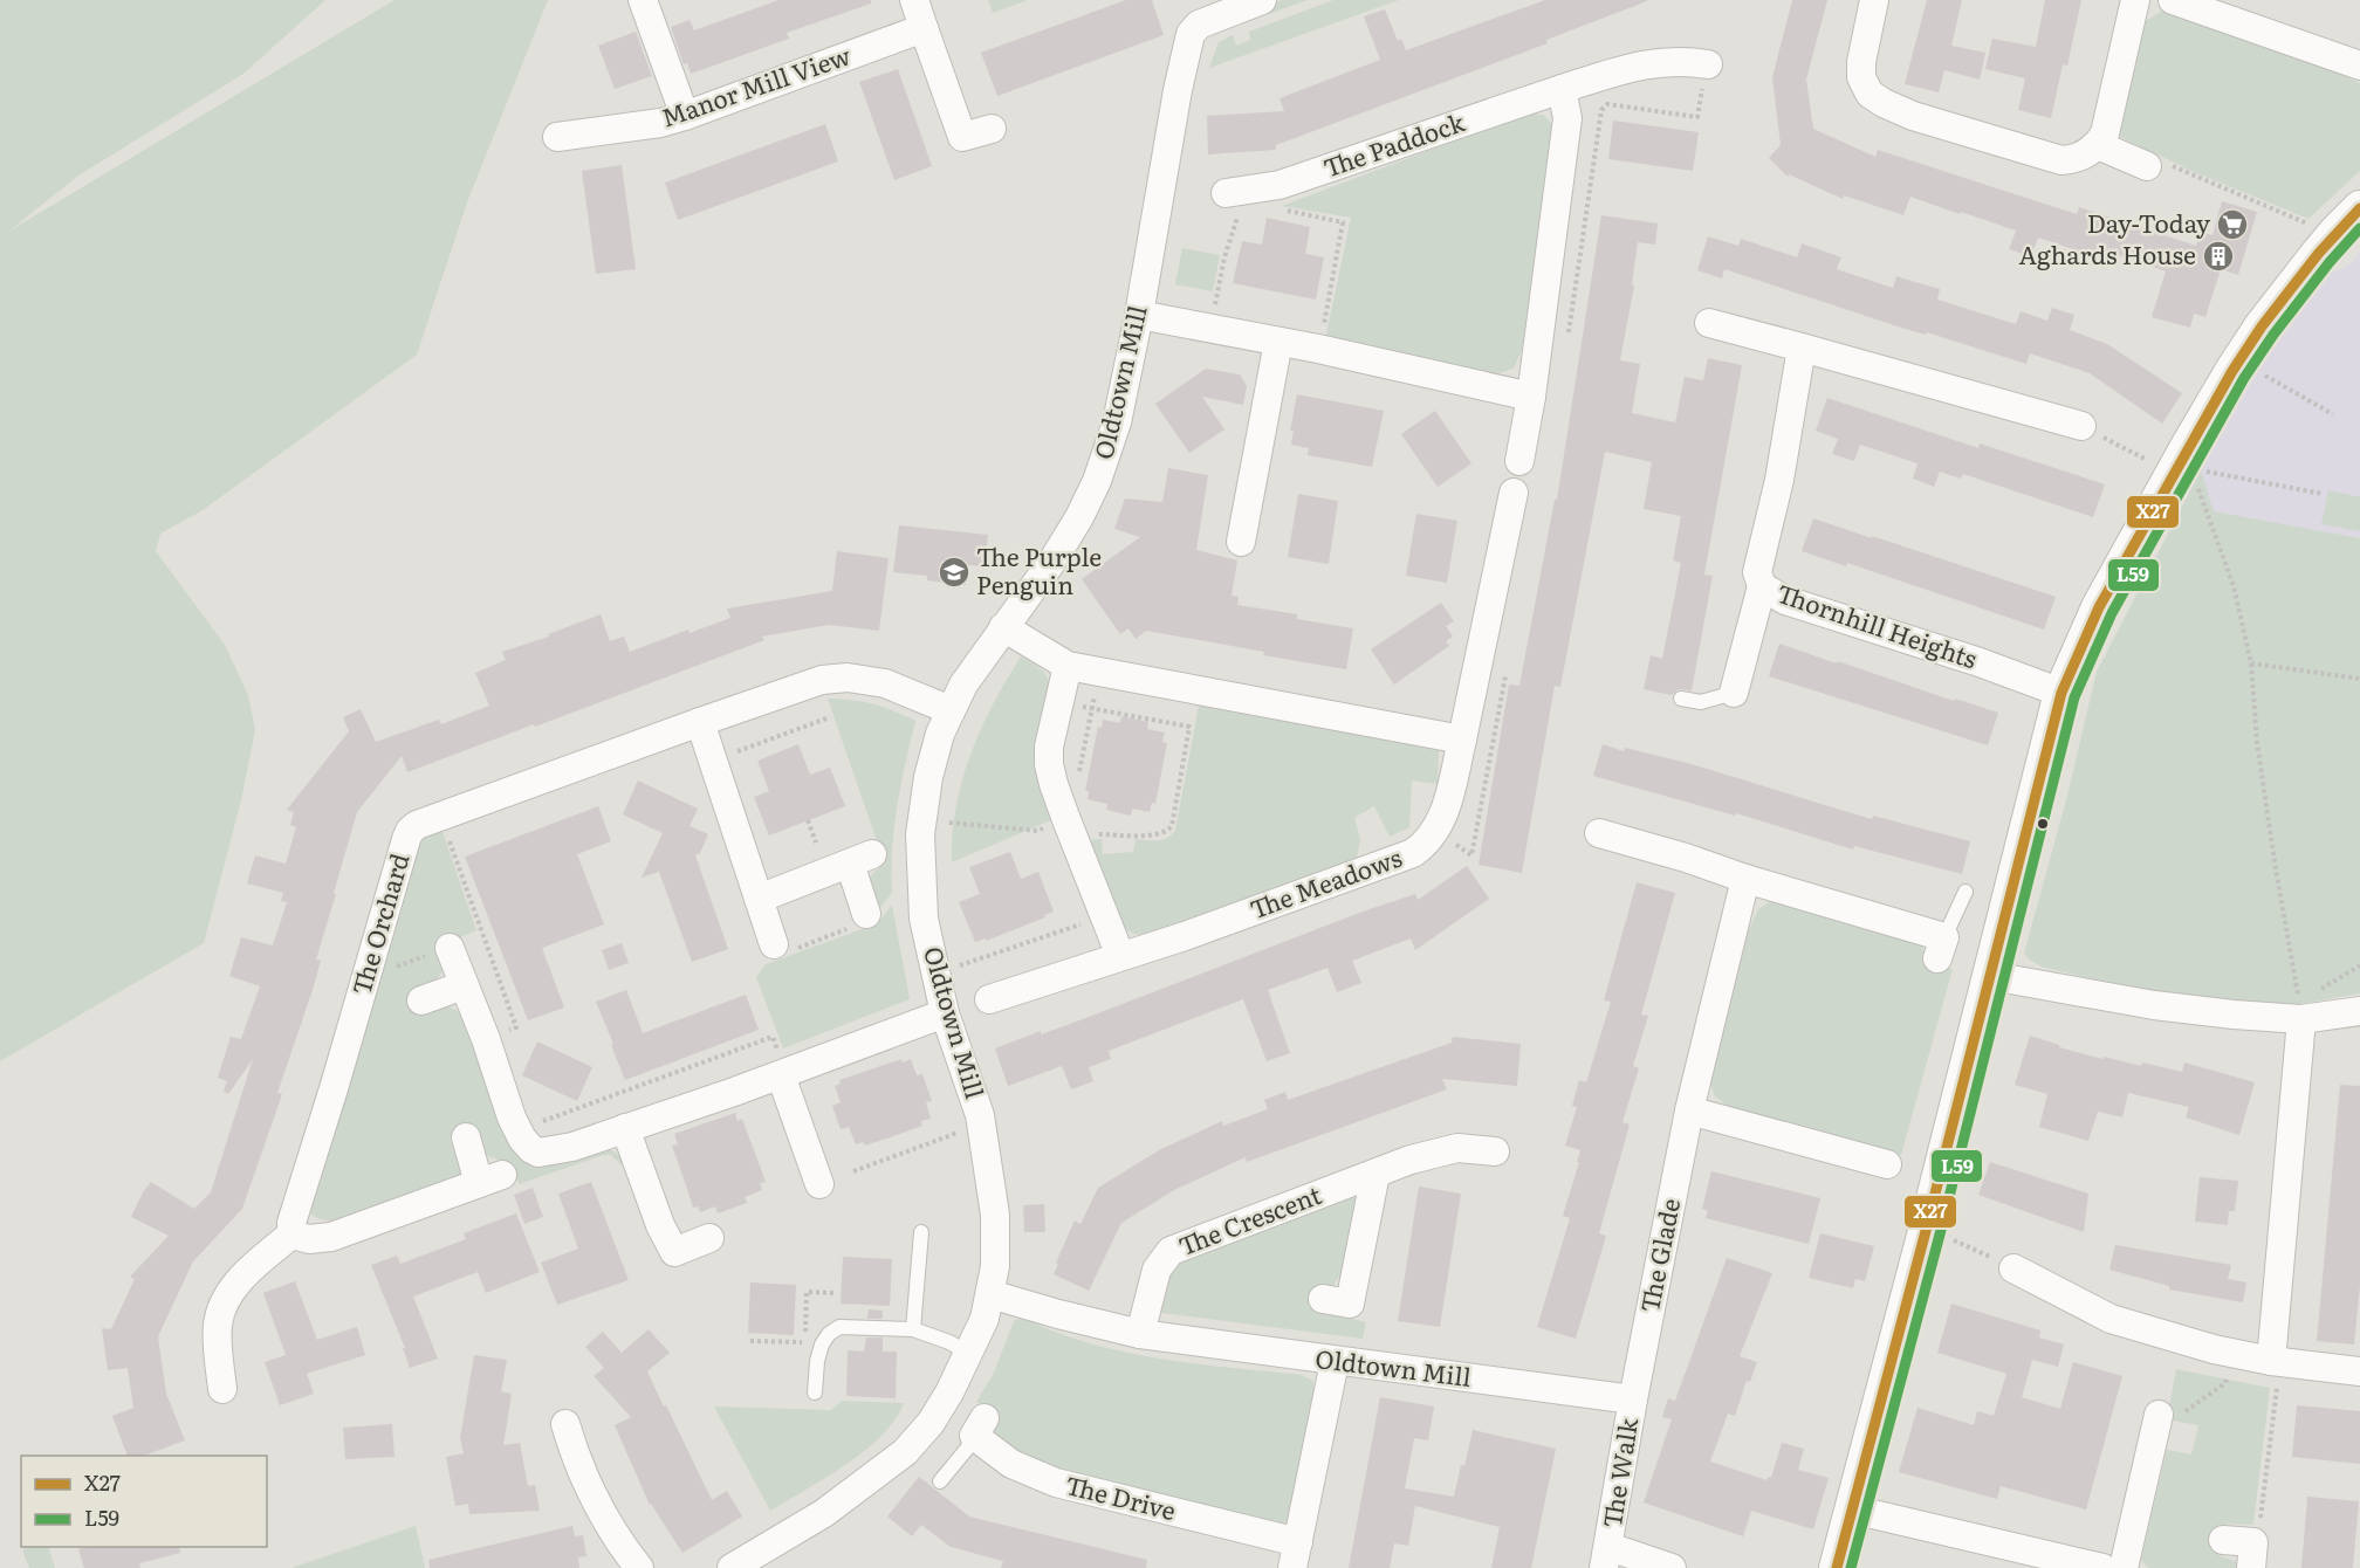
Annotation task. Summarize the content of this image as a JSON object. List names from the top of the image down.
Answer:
{
  "streets": {
    "street": [
      "Manor Mill View",
      "The Paddock",
      "Oldtown Mill",
      "Thornhill Heights",
      "The Meadows",
      "The Orchard",
      "The Crescent",
      "The Glade",
      "The Walk",
      "The Drive"
    ]
  },
  "crossings": [
    ["Oldtown Mill", "The Orchard"],
    ["Oldtown Mill", "The Crescent"],
    ["Oldtown Mill", "The Glade"],
    ["Oldtown Mill", "The Walk"],
    ["Oldtown Mill", "The Drive"],
    ["The Glade", "The Walk"]
  ],
  "places": {
    "supermarket": ["Day-Today"],
    "building": ["Aghards House"],
    "school or university": ["The Purple Penguin"]
  },
  "lines": ["transit line X27", "transit line L59"],
  "legend": ["X27", "L59"]
}
